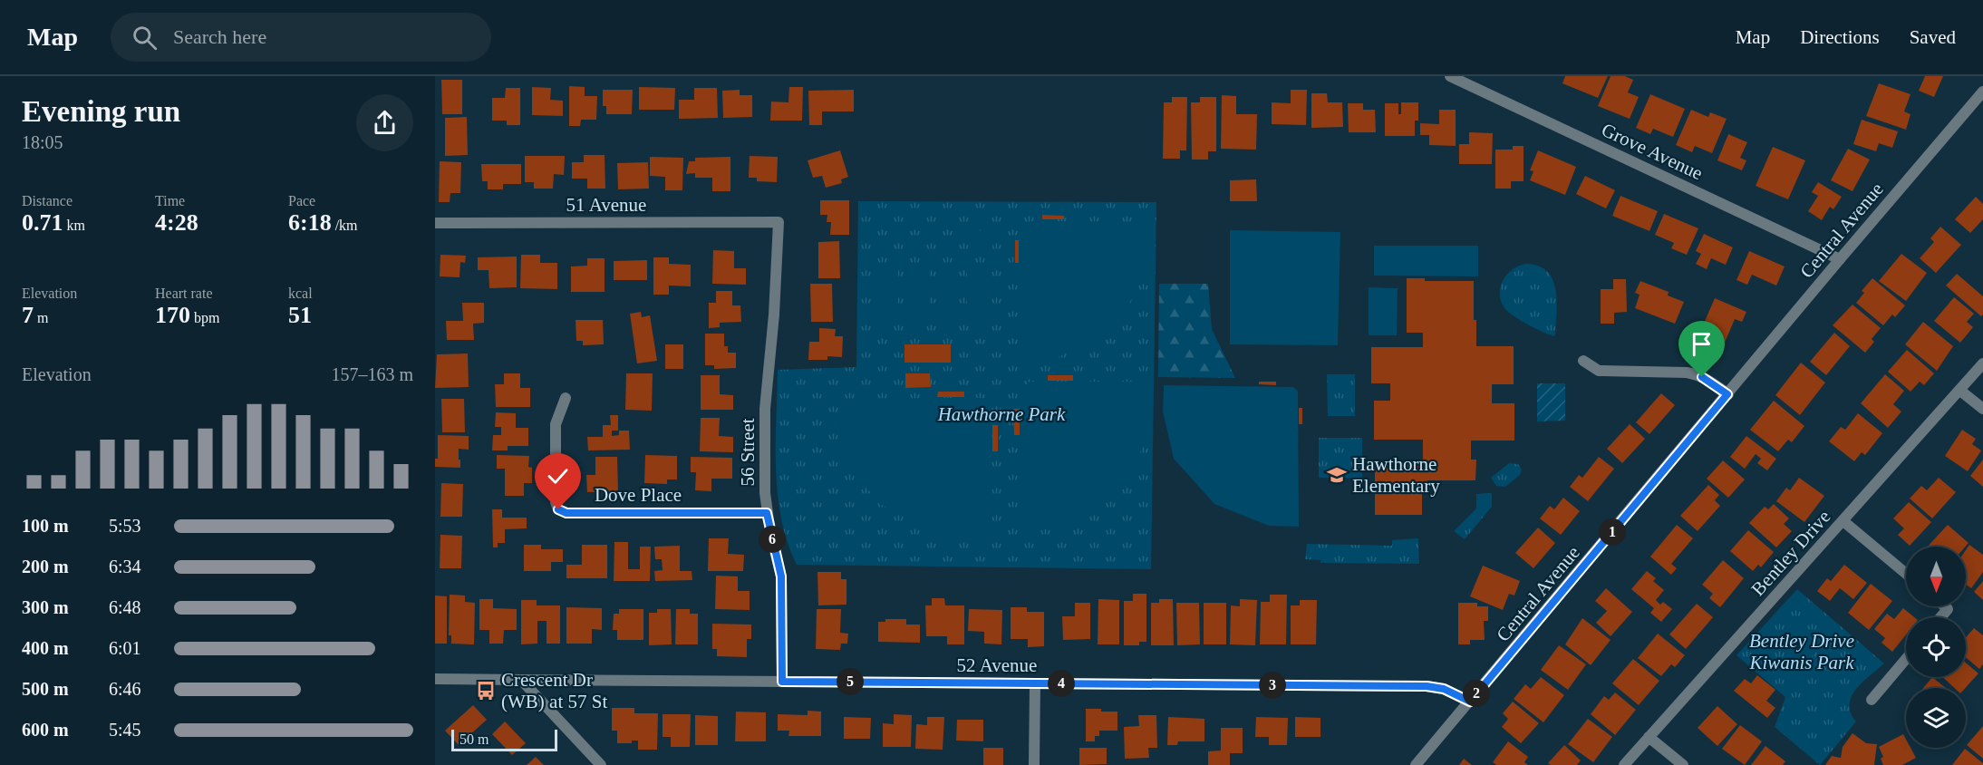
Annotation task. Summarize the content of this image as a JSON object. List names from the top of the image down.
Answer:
{
  "streets": {
    "street": [
      "Grove Avenue",
      "51 Avenue",
      "Central Avenue",
      "56 Street",
      "Dove Place",
      "Bentley Drive",
      "52 Avenue"
    ]
  },
  "crossings": [
    ["Grove Avenue", "Central Avenue"],
    ["51 Avenue", "56 Street"],
    ["Central Avenue", "52 Avenue"],
    ["56 Street", "Dove Place"],
    ["56 Street", "52 Avenue"]
  ],
  "parks": ["Hawthorne Park", "Bentley Drive Kiwanis Park"],
  "places": {
    "school or university": ["Hawthorne Elementary"],
    "bus stop": ["Crescent Dr (WB) at 57 St"]
  },
  "scale_bar": "50 m",
  "north": "bottom",
  "page": {
    "header": "Map",
    "search": "Search here",
    "nav": ["Map", "Directions", "Saved"],
    "heading": ["Evening run", "18:05"],
    "stats": [
      ["Distance", "0.71 km"],
      ["Time", "4:28"],
      ["Pace", "6:18 /km"],
      ["Elevation", "7 m"],
      ["Heart rate", "170 bpm"],
      ["kcal", "51"]
    ],
    "chart": ["Elevation", "157–163 m"],
    "list": [
      {
        "name": "100 m",
        "note": "5:53"
      },
      {
        "name": "200 m",
        "note": "6:34"
      },
      {
        "name": "300 m",
        "note": "6:48"
      },
      {
        "name": "400 m",
        "note": "6:01"
      },
      {
        "name": "500 m",
        "note": "6:46"
      },
      {
        "name": "600 m",
        "note": "5:45"
      }
    ],
    "pins": [
      "1",
      "6",
      "5",
      "4",
      "3",
      "2"
    ],
    "scale": "50 m"
  }
}
